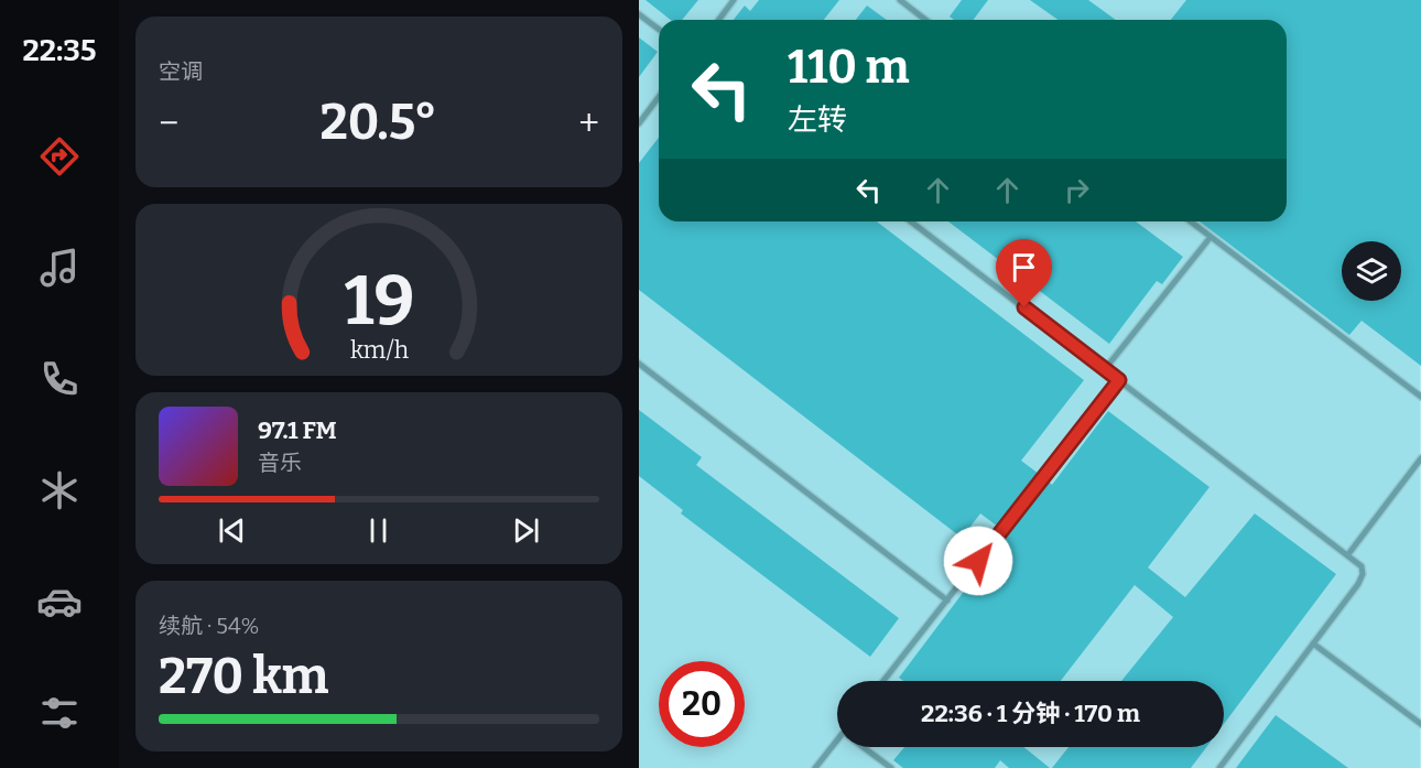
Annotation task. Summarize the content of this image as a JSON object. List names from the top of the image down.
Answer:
{
  "page": {
    "tabs": "22:35",
    "tile": [
      "空调",
      ["续航 · 54%", "270 km"]
    ],
    "turn": ["110 m", "左转"],
    "heat": ["−", "20.5°", "+"],
    "song": ["97.1 FM", "音乐"],
    "limit": "20",
    "trip": "22:36 · 1 分钟 · 170 m",
    "gauge": ["19", "km/h"]
  }
}
